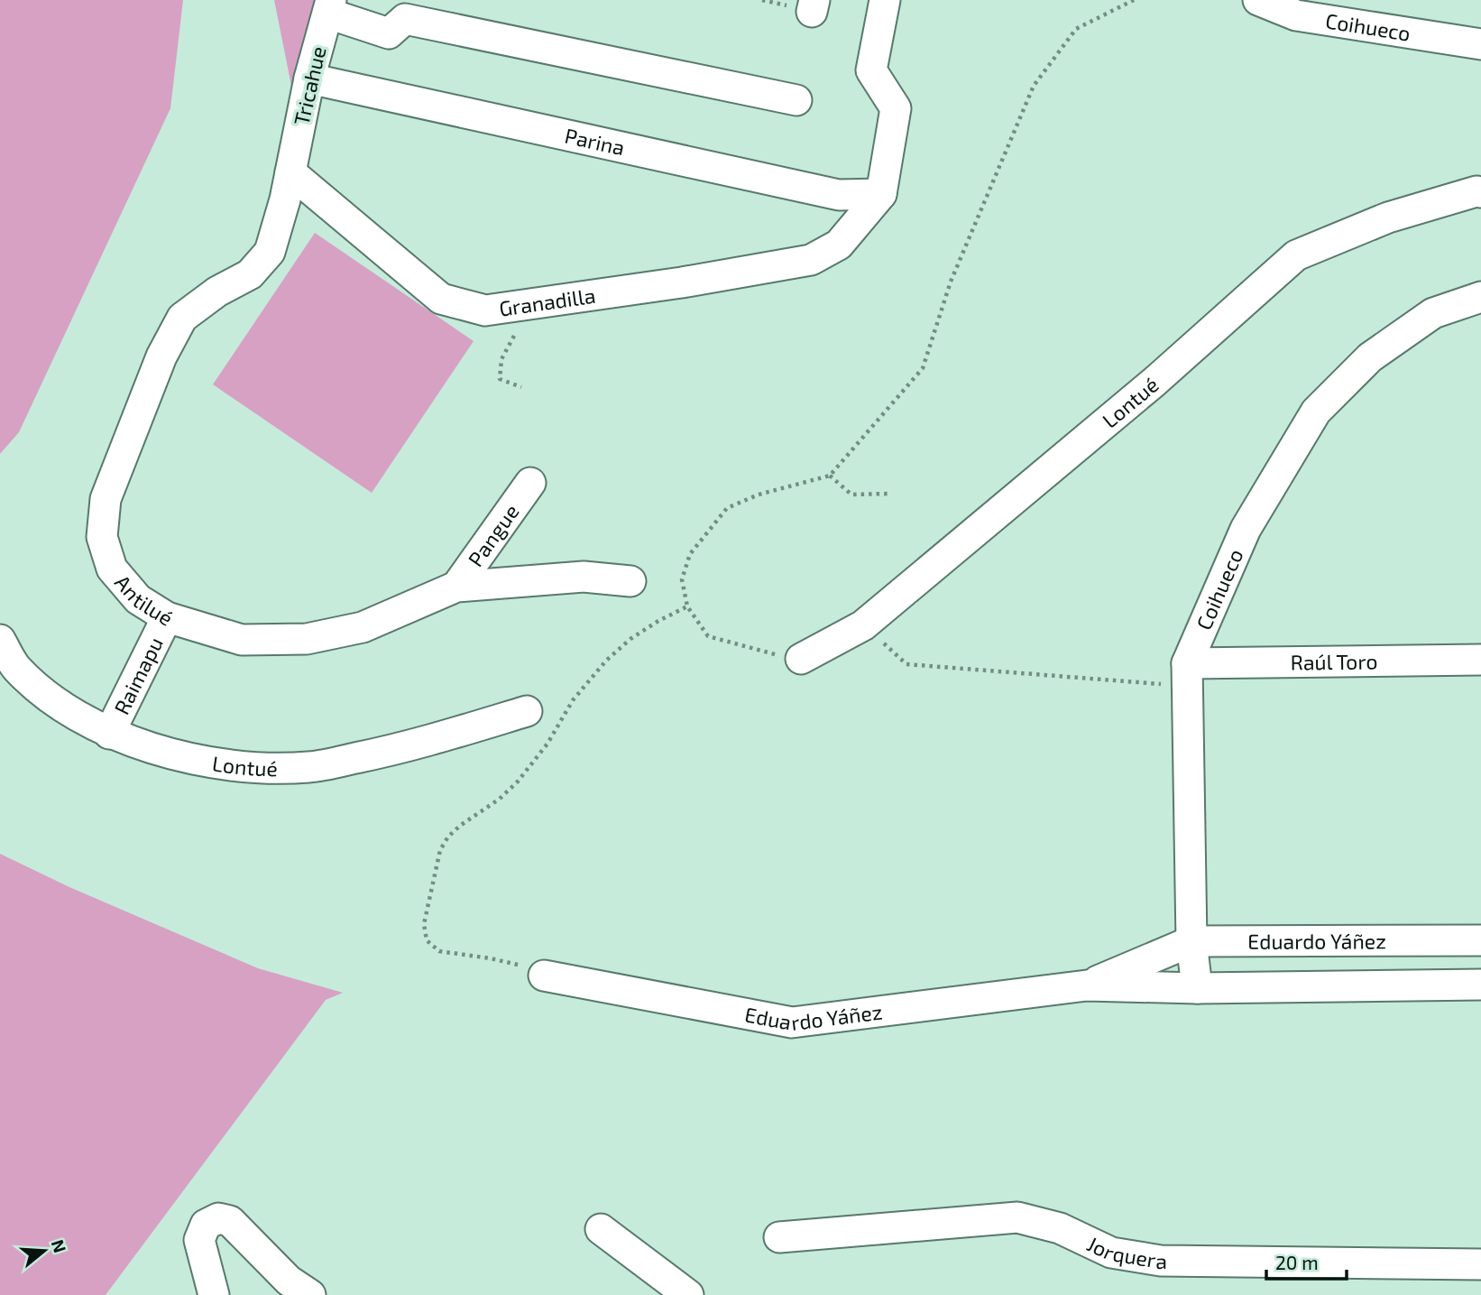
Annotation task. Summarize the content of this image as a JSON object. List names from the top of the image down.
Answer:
{
  "streets": {
    "street": [
      "Coihueco",
      "Tricahue",
      "Parina",
      "Granadilla",
      "Lontué",
      "Pangue",
      "Antilué",
      "Raúl Toro",
      "Raimapu",
      "Eduardo Yáñez",
      "Jorquera"
    ]
  },
  "crossings": [
    ["Coihueco", "Raúl Toro"],
    ["Coihueco", "Eduardo Yáñez"],
    ["Tricahue", "Parina"],
    ["Tricahue", "Granadilla"],
    ["Tricahue", "Antilué"],
    ["Parina", "Granadilla"],
    ["Granadilla", "Antilué"],
    ["Lontué", "Raimapu"],
    ["Pangue", "Antilué"],
    ["Antilué", "Raimapu"]
  ],
  "scale_bar": "20 m",
  "north": "right"
}
